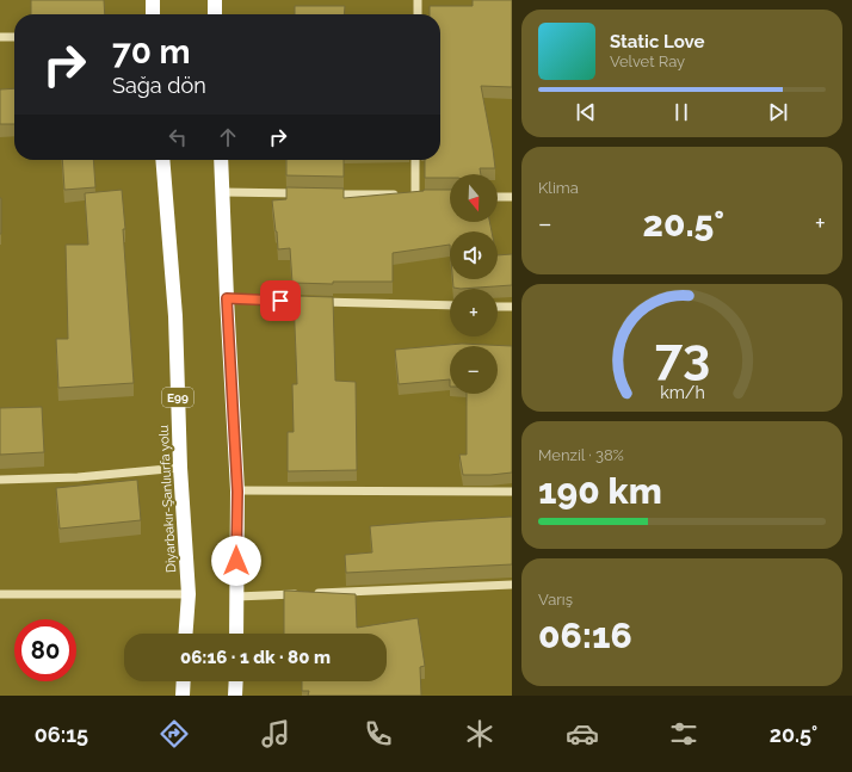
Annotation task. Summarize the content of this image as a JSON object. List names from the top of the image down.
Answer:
{
  "streets": {
    "highway": ["E99", "Diyarbakır-Şanlıurfa yolu"]
  },
  "north": "bottom",
  "page": {
    "turn": ["70 m", "Sağa dön"],
    "song": ["Static Love", "Velvet Ray"],
    "tile": [
      "Klima",
      ["Menzil · 38%", "190 km"],
      ["Varış", "06:16"]
    ],
    "map_buttons": ["+", "−"],
    "heat": ["−", "20.5°", "+"],
    "limit": "80",
    "trip": "06:16 · 1 dk · 80 m",
    "tabs": ["06:15", "20.5°"],
    "gauge": ["73", "km/h"]
  }
}
